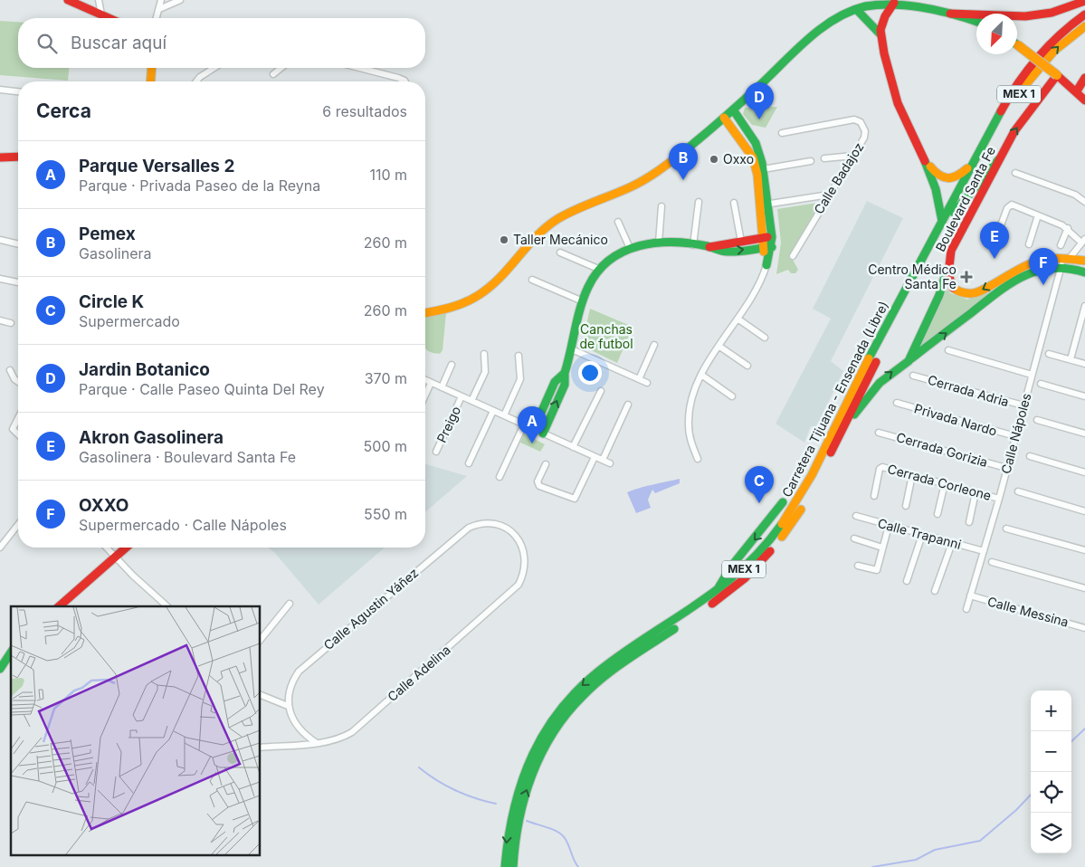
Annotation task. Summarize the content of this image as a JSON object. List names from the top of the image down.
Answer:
{
  "streets": {
    "main road": ["MEX 1", "Boulevard Santa Fe", "Carretera Tijuana - Ensenada (Libre)"],
    "street": [
      "Calle Badajoz",
      "Cerrada Adria",
      "Privada Nardo",
      "Preigo",
      "Calle Nápoles",
      "Cerrada Gorizia",
      "Cerrada Corleone",
      "Calle Trapanni",
      "Calle Agustin Yáñez",
      "Calle Messina",
      "Calle Adelina"
    ]
  },
  "crossings": [
    ["Boulevard Santa Fe", "Carretera Tijuana - Ensenada (Libre)"],
    ["Boulevard Santa Fe", "Calle Nápoles"],
    ["Cerrada Adria", "Calle Nápoles"],
    ["Privada Nardo", "Calle Nápoles"],
    ["Calle Nápoles", "Cerrada Gorizia"],
    ["Calle Nápoles", "Cerrada Corleone"],
    ["Calle Nápoles", "Calle Trapanni"],
    ["Calle Nápoles", "Calle Messina"],
    ["Calle Agustin Yáñez", "Calle Adelina"]
  ],
  "parks": ["Canchas de futbol"],
  "places": {
    "other": ["Oxxo", "Taller Mecánico"],
    "health": ["Centro Médico Santa Fe"]
  },
  "north": "bottom left",
  "page": {
    "search": "Buscar aquí",
    "heading": ["Cerca", "6 resultados"],
    "pins": [
      "D",
      "B",
      "E",
      "F",
      "A",
      "C"
    ],
    "list": [
      {
        "mark": "A",
        "name": "Parque Versalles 2",
        "note": "Parque · Privada Paseo de la Reyna",
        "value": "110 m"
      },
      {
        "mark": "B",
        "name": "Pemex",
        "note": "Gasolinera",
        "value": "260 m"
      },
      {
        "mark": "C",
        "name": "Circle K",
        "note": "Supermercado",
        "value": "260 m"
      },
      {
        "mark": "D",
        "name": "Jardin Botanico",
        "note": "Parque · Calle Paseo Quinta Del Rey",
        "value": "370 m"
      },
      {
        "mark": "E",
        "name": "Akron Gasolinera",
        "note": "Gasolinera · Boulevard Santa Fe",
        "value": "500 m"
      },
      {
        "mark": "F",
        "name": "OXXO",
        "note": "Supermercado · Calle Nápoles",
        "value": "550 m"
      }
    ],
    "map_buttons": ["+", "−"]
  }
}
